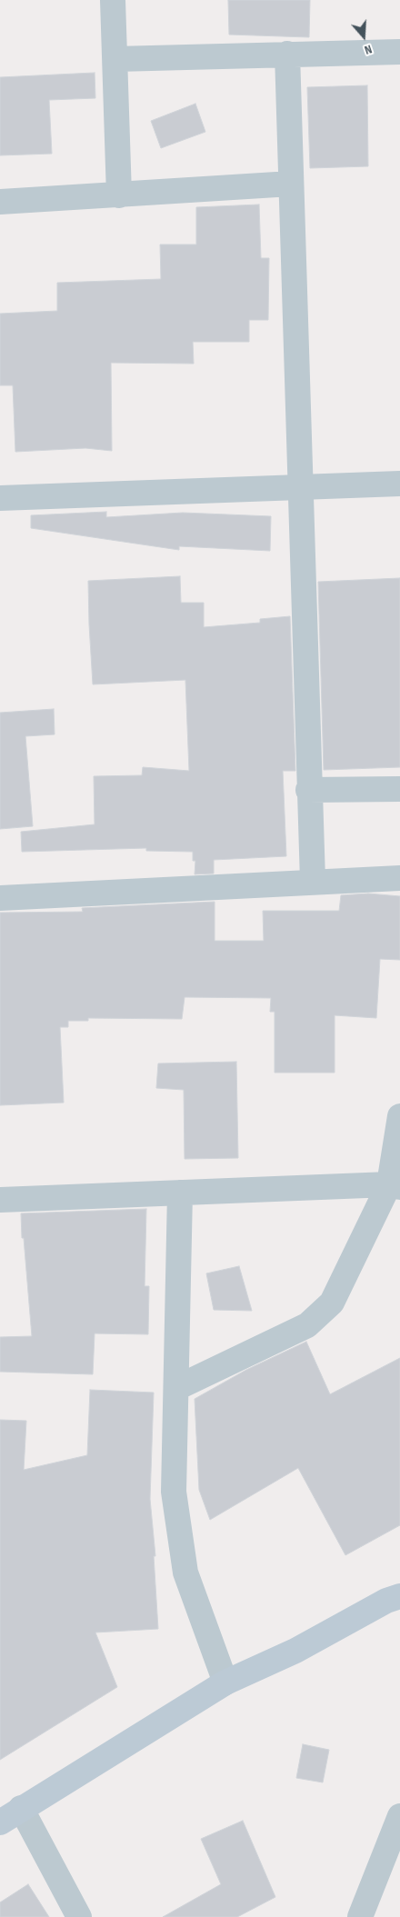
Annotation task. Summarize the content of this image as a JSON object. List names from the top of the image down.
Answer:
{
  "north": "bottom"
}
